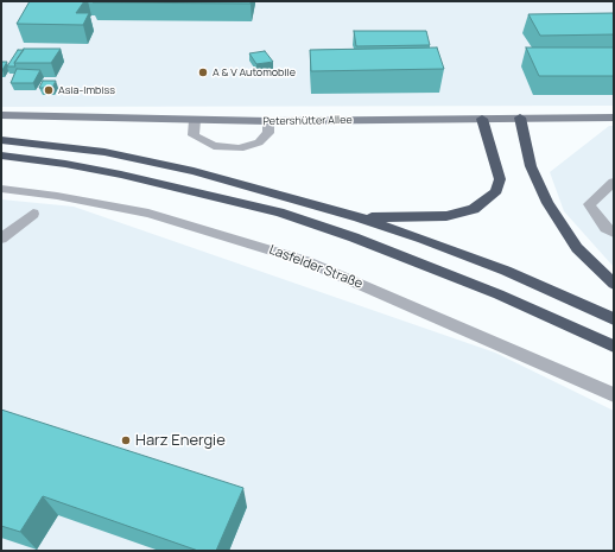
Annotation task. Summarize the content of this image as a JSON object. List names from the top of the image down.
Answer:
{
  "streets": {
    "main road": ["Petershütter Allee"],
    "street": ["Lasfelder Straße"]
  },
  "places": ["A & V Automobile", "Asia-Imbiss", "Harz Energie"]
}
